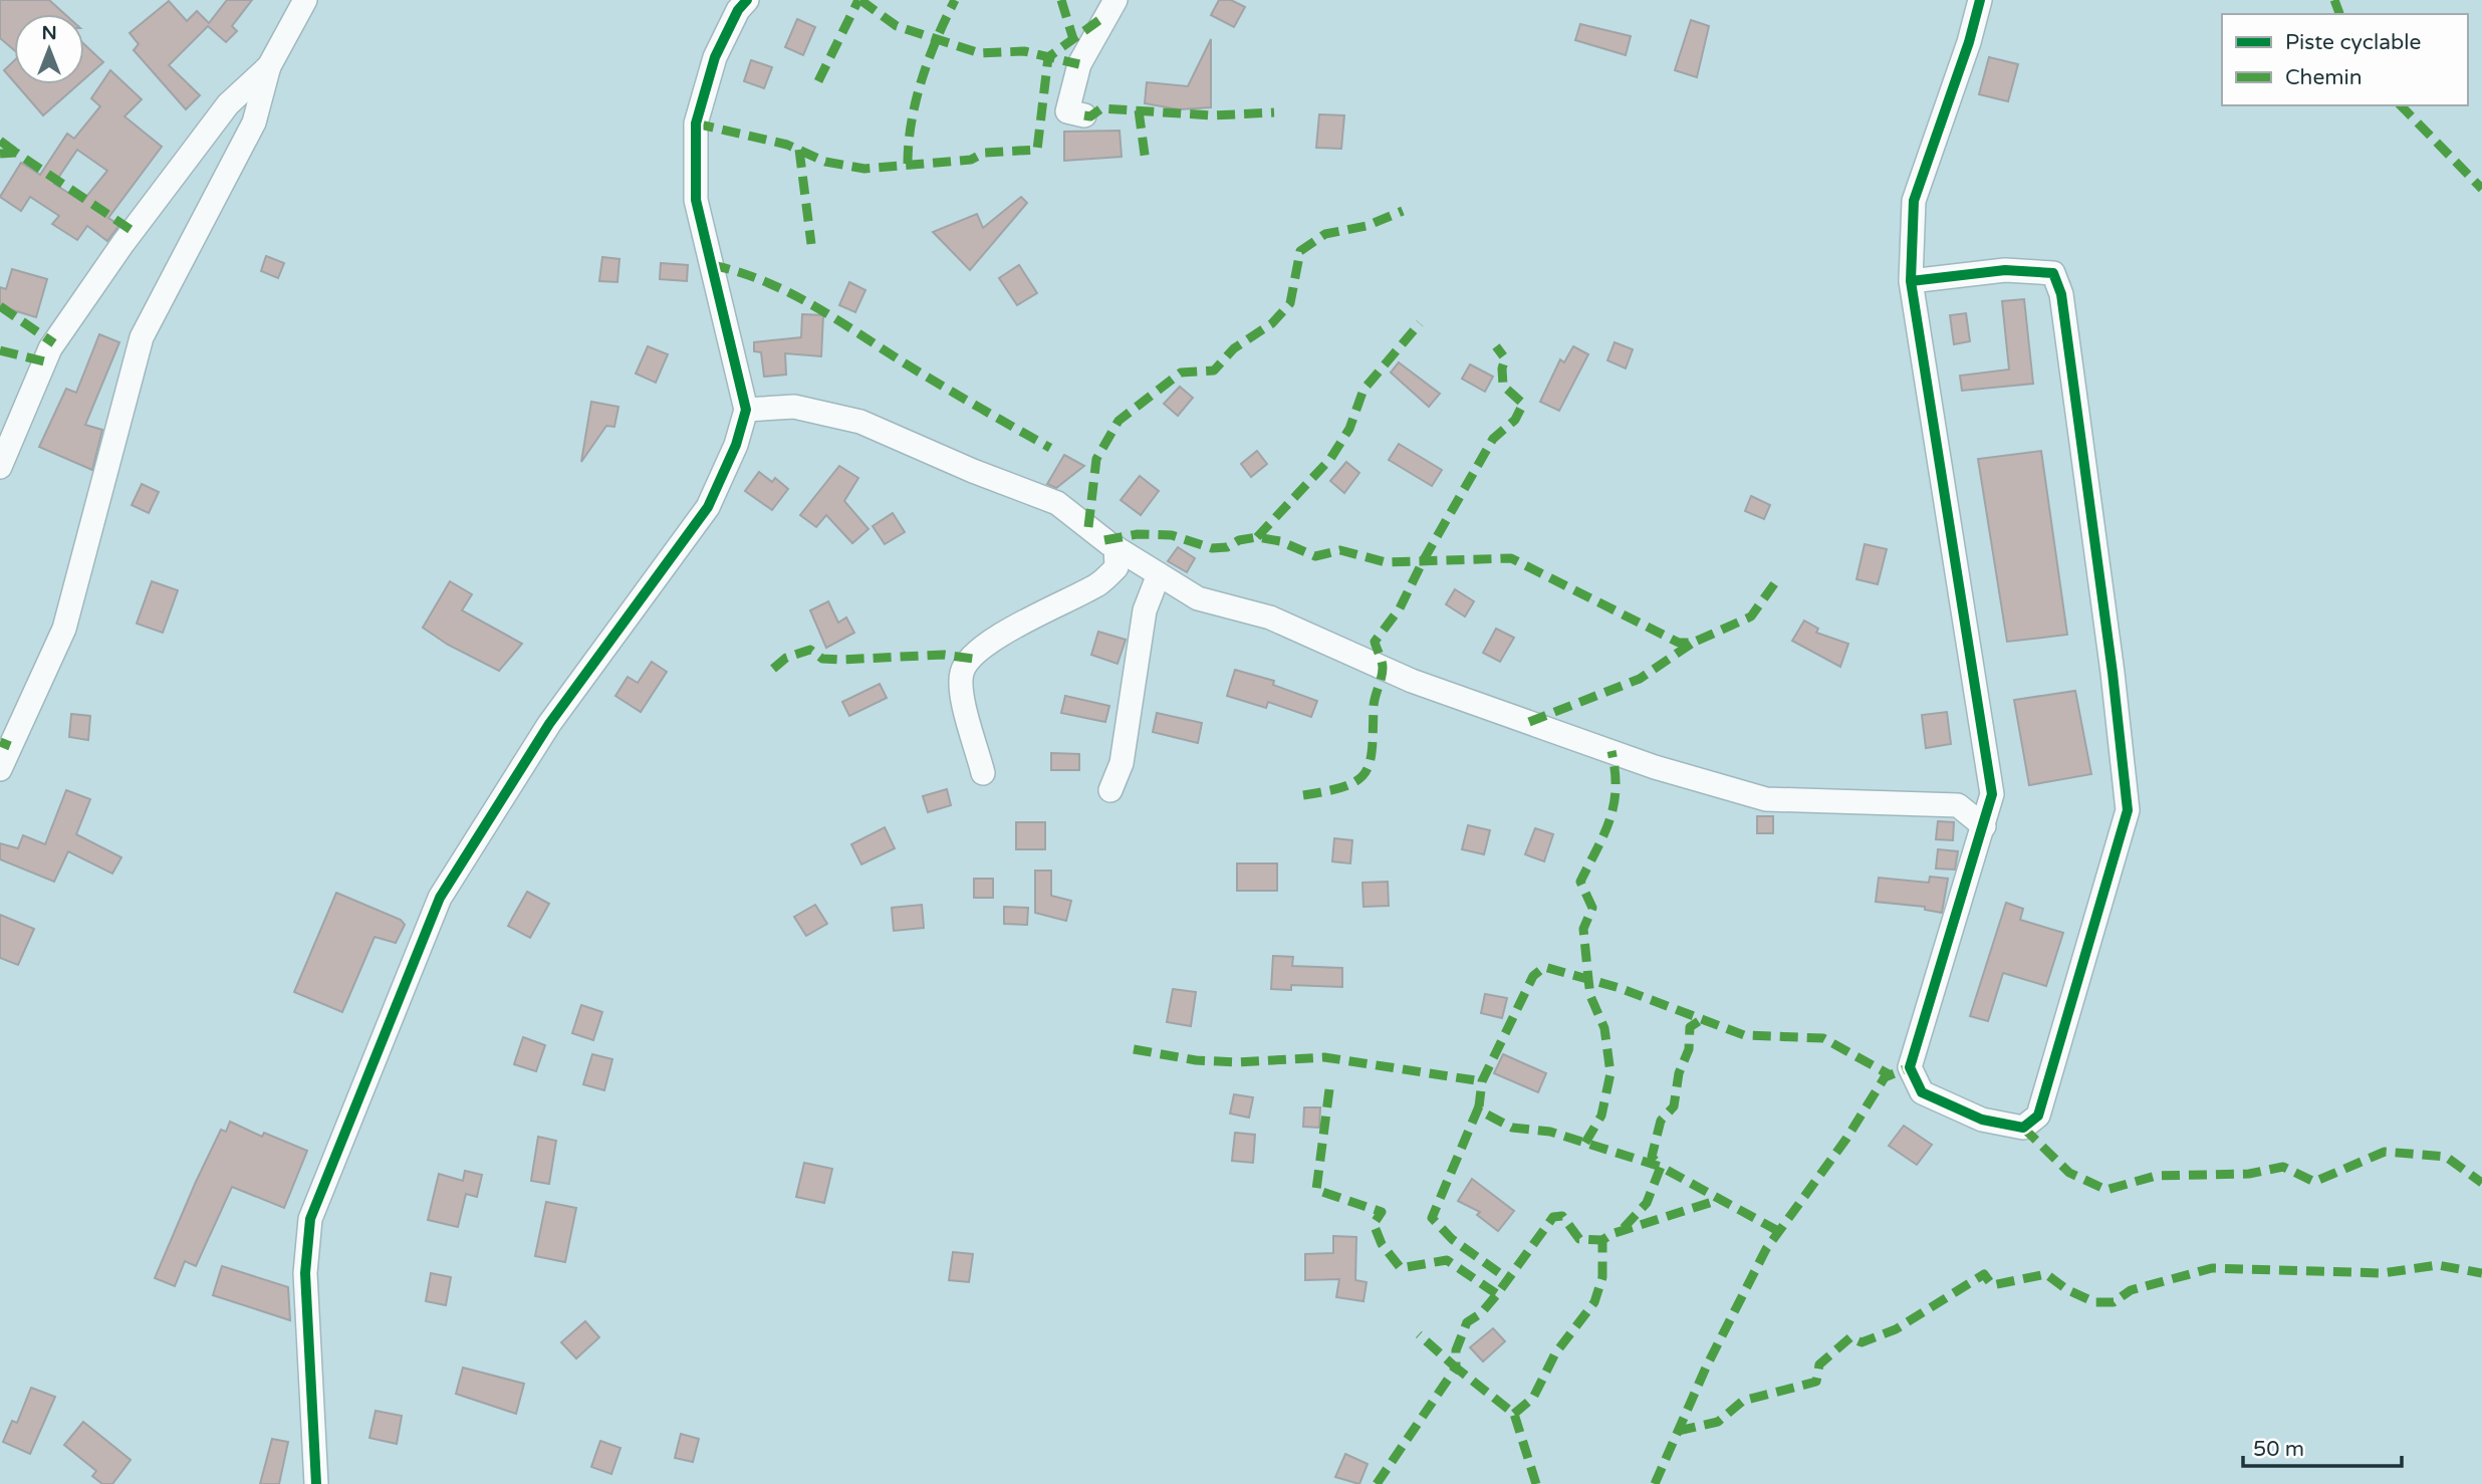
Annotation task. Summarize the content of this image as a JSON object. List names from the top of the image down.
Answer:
{
  "legend": ["Piste cyclable", "Chemin"],
  "scale_bar": "50 m",
  "north": "top"
}
